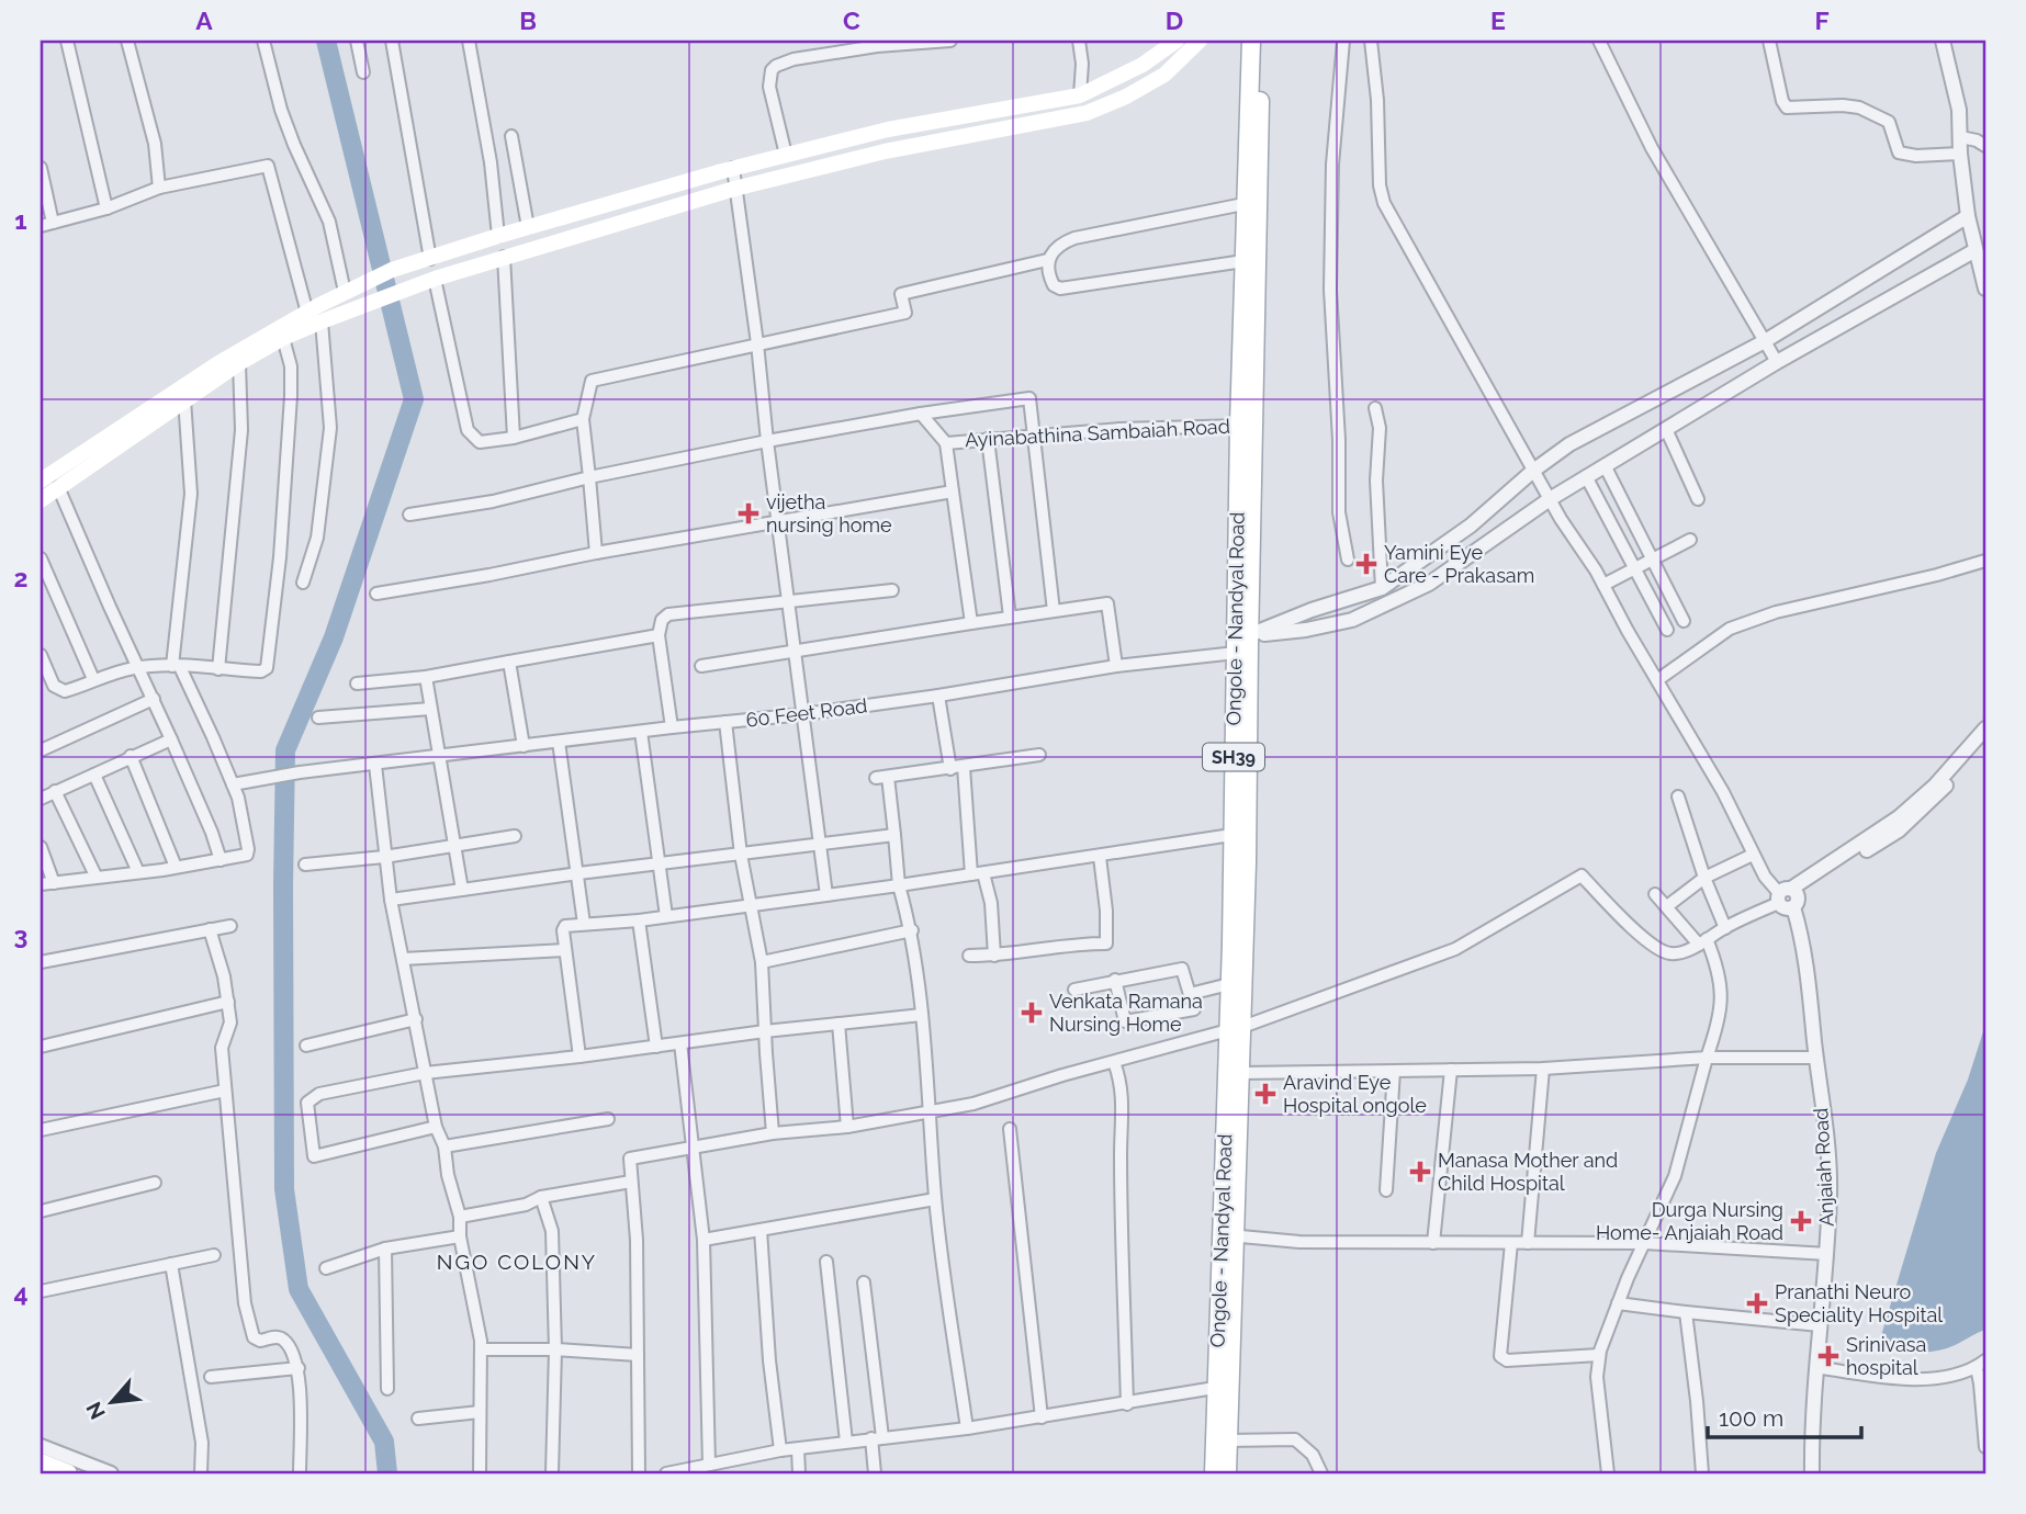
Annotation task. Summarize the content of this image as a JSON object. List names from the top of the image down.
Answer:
{
  "streets": {
    "main road": ["Ongole - Nandyal Road", "SH39"],
    "street": ["Ayinabathina Sambaiah Road", "60 Feet Road", "Anjaiah Road"]
  },
  "crossings": [
    ["Ayinabathina Sambaiah Road", "Ongole - Nandyal Road"],
    ["Ongole - Nandyal Road", "60 Feet Road"]
  ],
  "districts": ["NGO COLONY"],
  "places": {
    "health": [
      "vijetha nursing home",
      "Yamini Eye Care - Prakasam",
      "Venkata Ramana Nursing Home",
      "Aravind Eye Hospital ongole",
      "Manasa Mother and Child Hospital",
      "Durga Nursing Home- Anjaiah Road",
      "Pranathi Neuro Speciality Hospital",
      "Srinivasa hospital"
    ]
  },
  "scale_bar": "100 m",
  "north": "bottom left",
  "grid": {
    "columns": [
      "A",
      "B",
      "C",
      "D",
      "E",
      "F"
    ],
    "rows": [
      "1",
      "2",
      "3",
      "4"
    ]
  }
}
